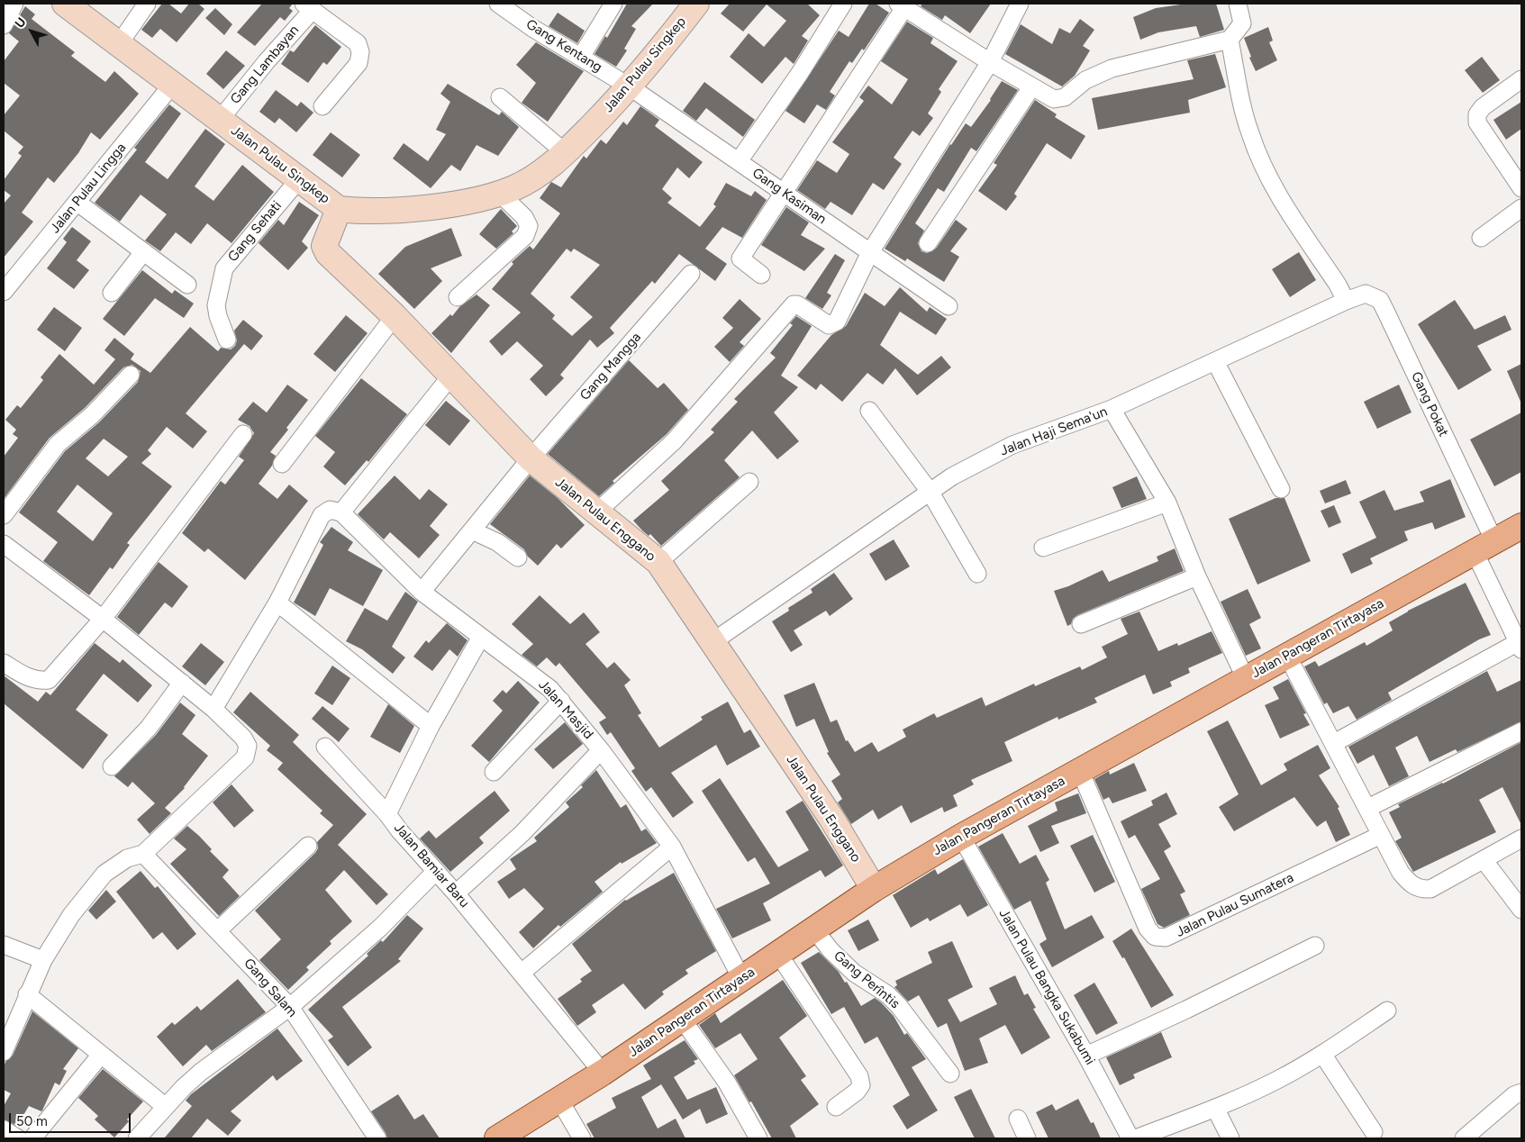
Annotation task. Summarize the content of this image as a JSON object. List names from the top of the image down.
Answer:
{
  "streets": {
    "main road": ["Jalan Pangeran Tirtayasa"],
    "street": [
      "Gang Kentang",
      "Gang Lambayan",
      "Jalan Pulau Singkep",
      "Jalan Pulau Lingga",
      "Gang Kasiman",
      "Gang Sehati",
      "Gang Mangga",
      "Gang Pokat",
      "Jalan Haji Sema'un",
      "Jalan Pulau Enggano",
      "Jalan Masjid",
      "Jalan Bamiar Baru",
      "Jalan Pulau Sumatera",
      "Gang Perîntis",
      "Jalan Pulau Bangka Sukabumi",
      "Gang Salam"
    ]
  },
  "crossings": [
    ["Gang Kentang", "Jalan Pulau Singkep"],
    ["Gang Kentang", "Gang Kasiman"],
    ["Gang Lambayan", "Jalan Pulau Singkep"],
    ["Jalan Pulau Singkep", "Jalan Pulau Lingga"],
    ["Jalan Pulau Singkep", "Gang Kasiman"],
    ["Jalan Pulau Singkep", "Gang Sehati"],
    ["Jalan Pulau Singkep", "Jalan Pulau Enggano"],
    ["Gang Mangga", "Jalan Pulau Enggano"],
    ["Gang Mangga", "Jalan Masjid"],
    ["Gang Pokat", "Jalan Haji Sema'un"],
    ["Gang Pokat", "Jalan Pangeran Tirtayasa"],
    ["Jalan Haji Sema'un", "Jalan Pulau Enggano"],
    ["Jalan Pulau Enggano", "Jalan Pangeran Tirtayasa"],
    ["Jalan Pangeran Tirtayasa", "Jalan Masjid"],
    ["Jalan Pangeran Tirtayasa", "Jalan Bamiar Baru"],
    ["Jalan Pangeran Tirtayasa", "Jalan Pulau Sumatera"],
    ["Jalan Pangeran Tirtayasa", "Gang Perîntis"],
    ["Jalan Pangeran Tirtayasa", "Jalan Pulau Bangka Sukabumi"],
    ["Jalan Masjid", "Jalan Bamiar Baru"]
  ],
  "scale_bar": "50 m",
  "north": "top left"
}
